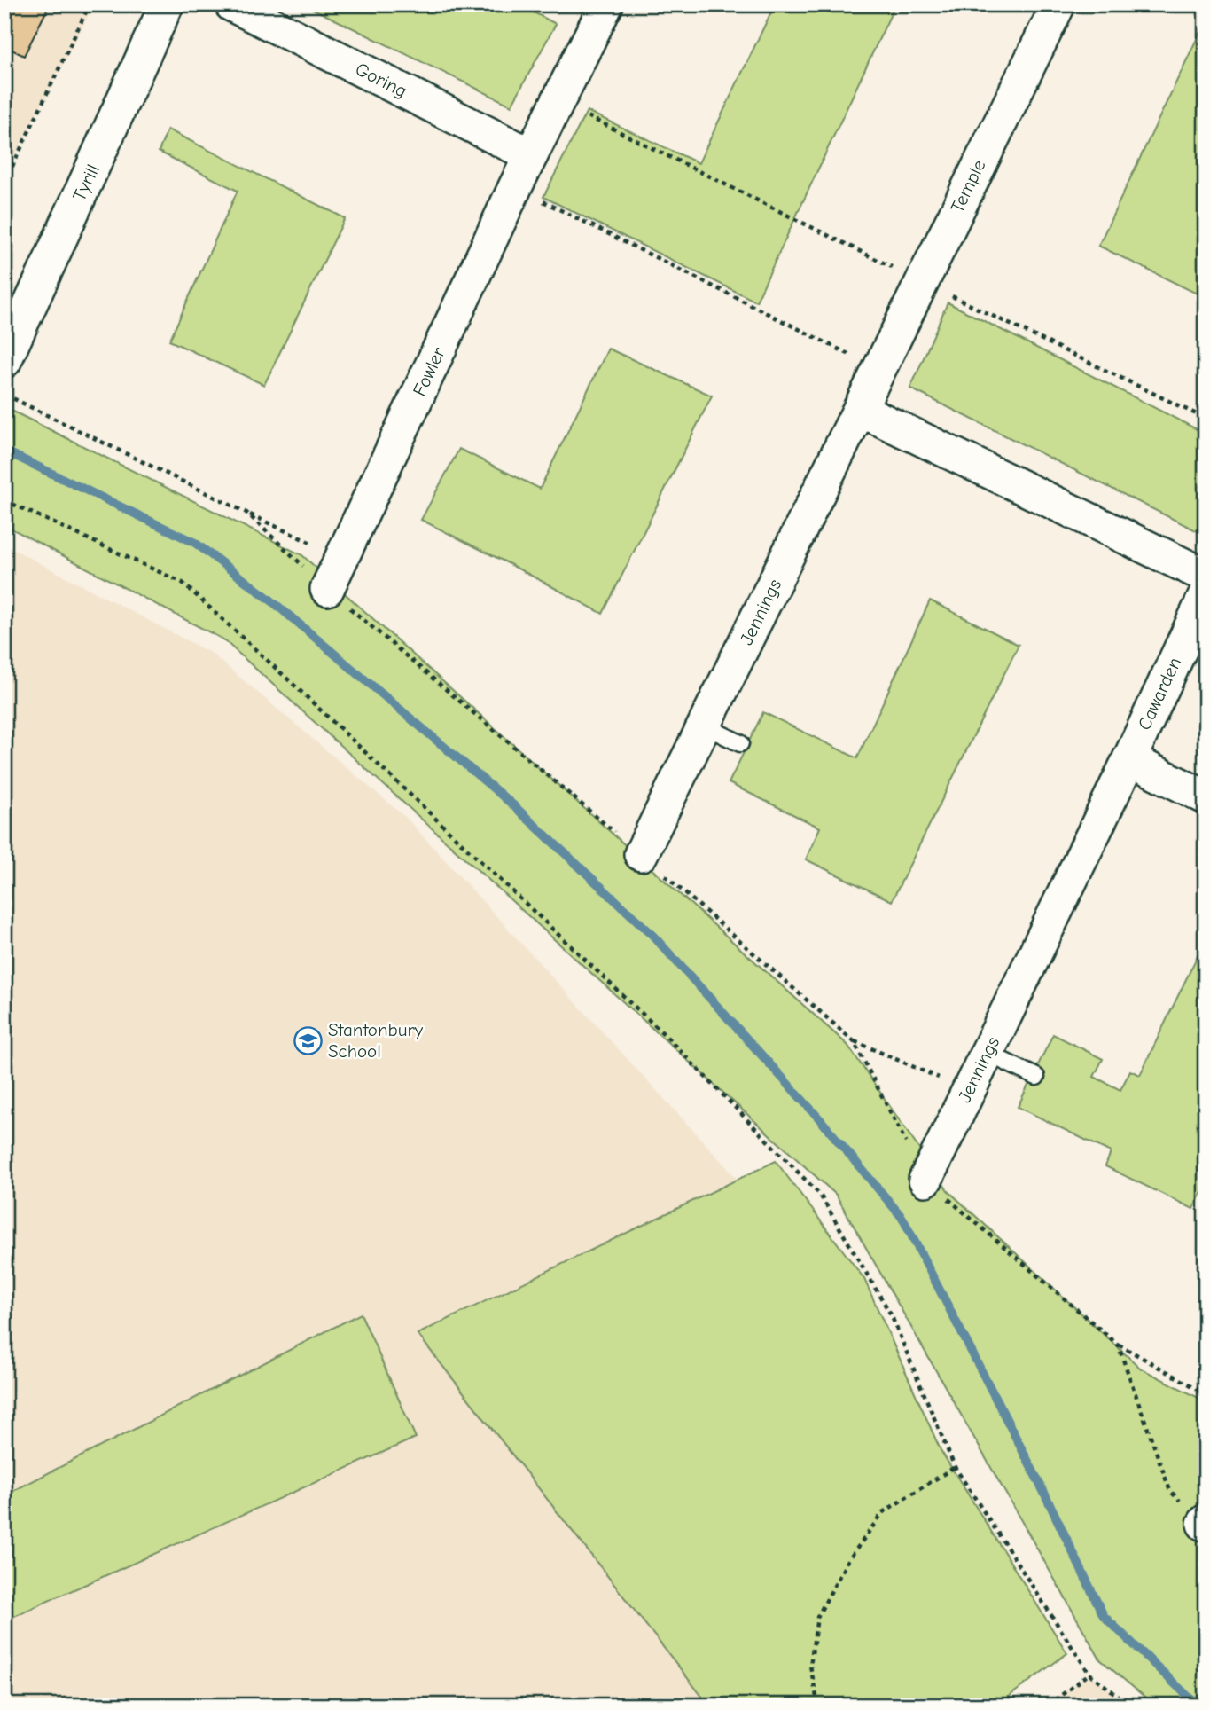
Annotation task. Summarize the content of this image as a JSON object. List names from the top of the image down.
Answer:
{
  "streets": {
    "street": [
      "Goring",
      "Tyrill",
      "Temple",
      "Fowler",
      "Jennings",
      "Cawarden"
    ]
  },
  "crossings": [
    ["Goring", "Fowler"],
    ["Temple", "Jennings"],
    ["Jennings", "Cawarden"]
  ],
  "places": {
    "school or university": ["Stantonbury School"]
  }
}
